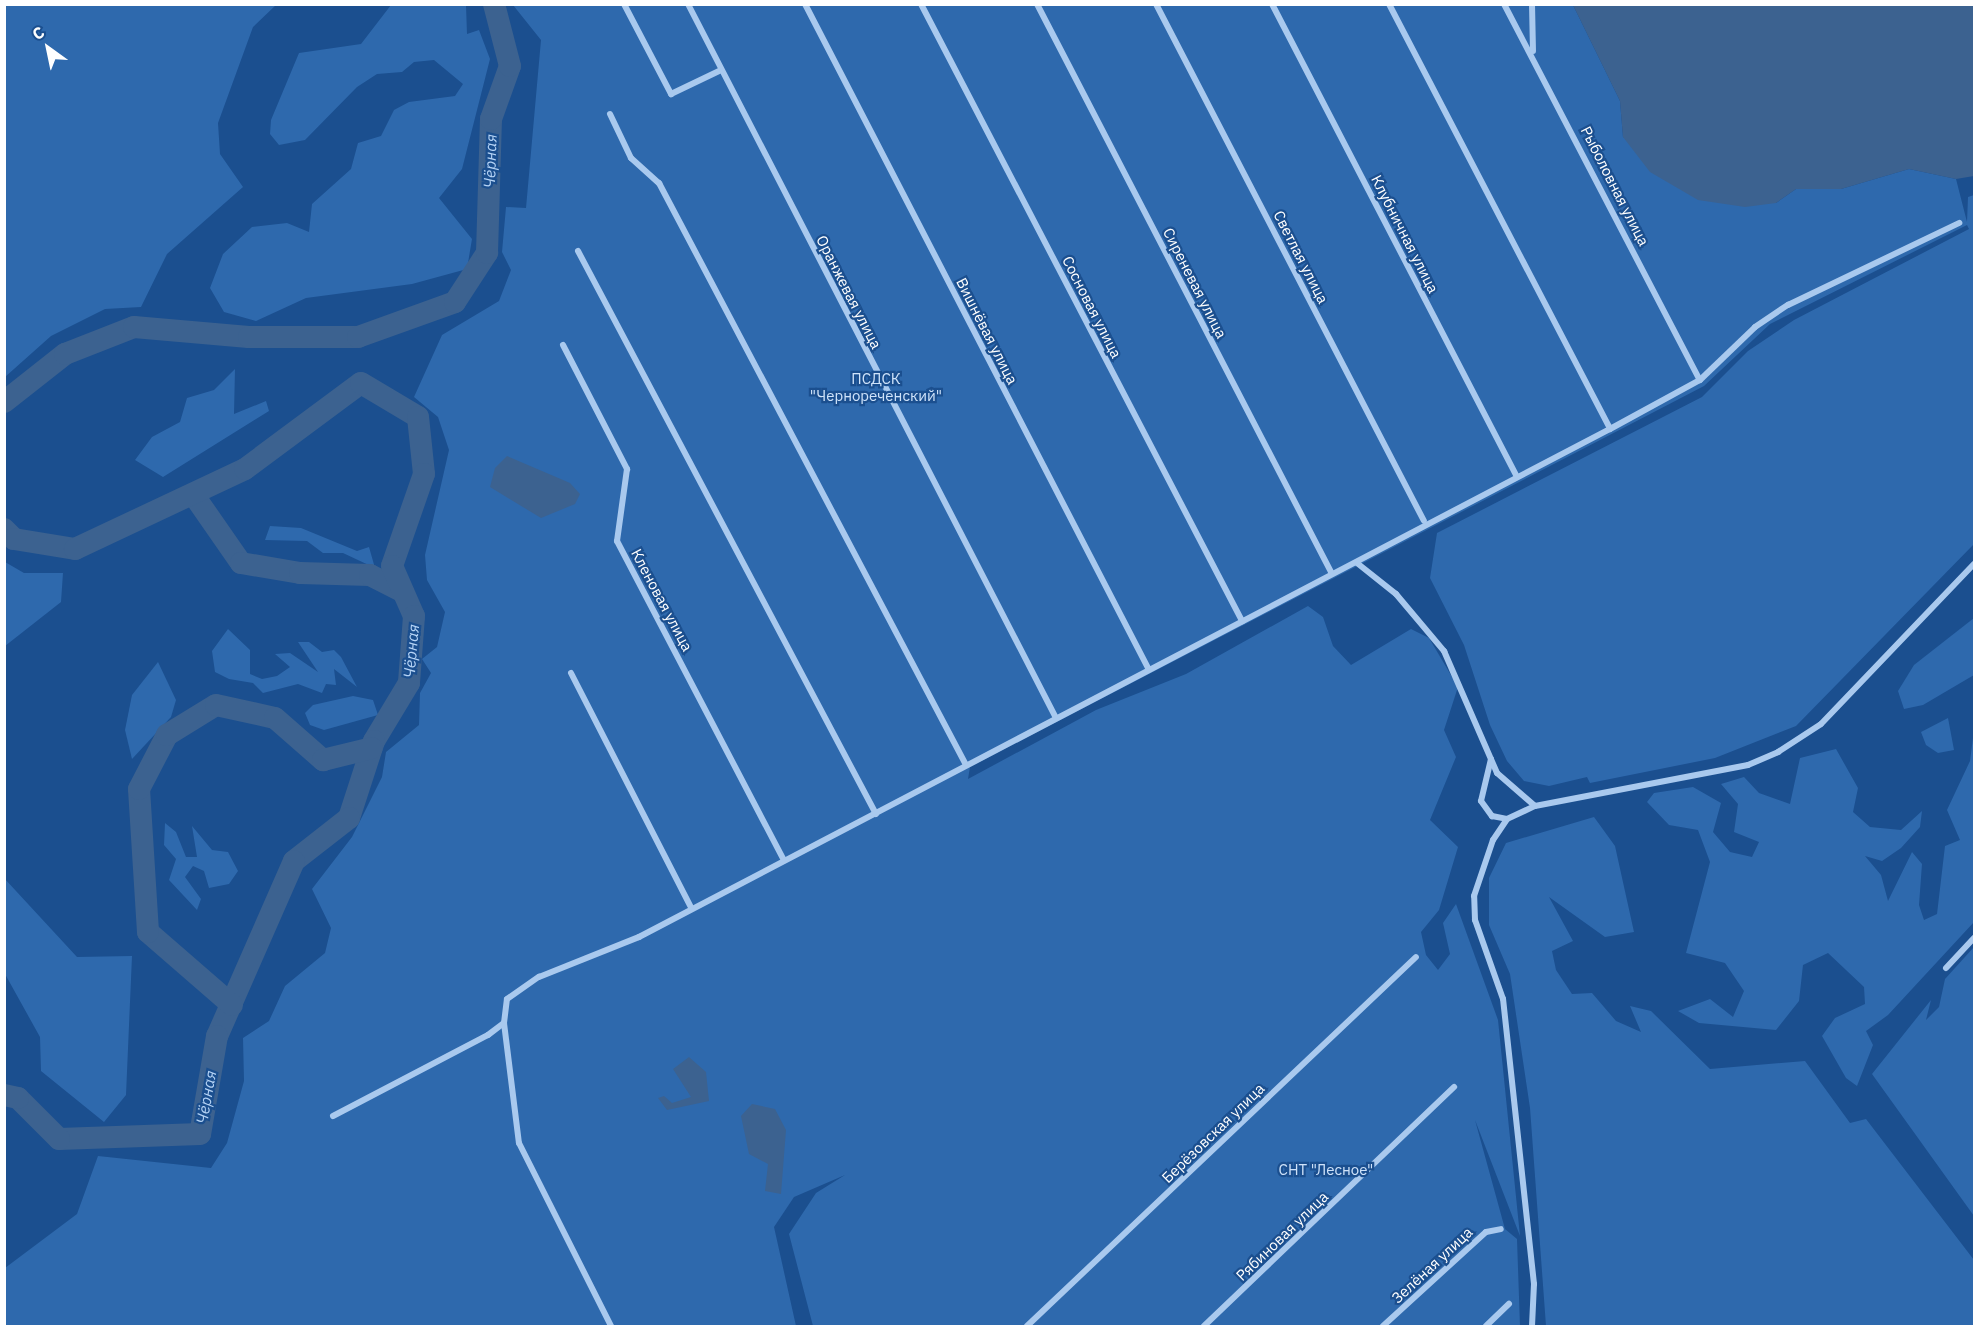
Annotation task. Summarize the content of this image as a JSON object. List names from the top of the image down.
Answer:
{
  "streets": {
    "street": [
      "Рыболовная улица",
      "Клубничная улица",
      "Светлая улица",
      "Сиреневая улица",
      "Оранжевая улица",
      "Сосновая улица",
      "Вишнёвая улица",
      "Кленовая улица",
      "Берёзовская улица",
      "Рябиновая улица",
      "Зелёная улица"
    ]
  },
  "water": ["Чёрная"],
  "parks": ["ПСДСК \"Чернореченский\"", "СНТ \"Лесное\""],
  "north": "top left"
}
